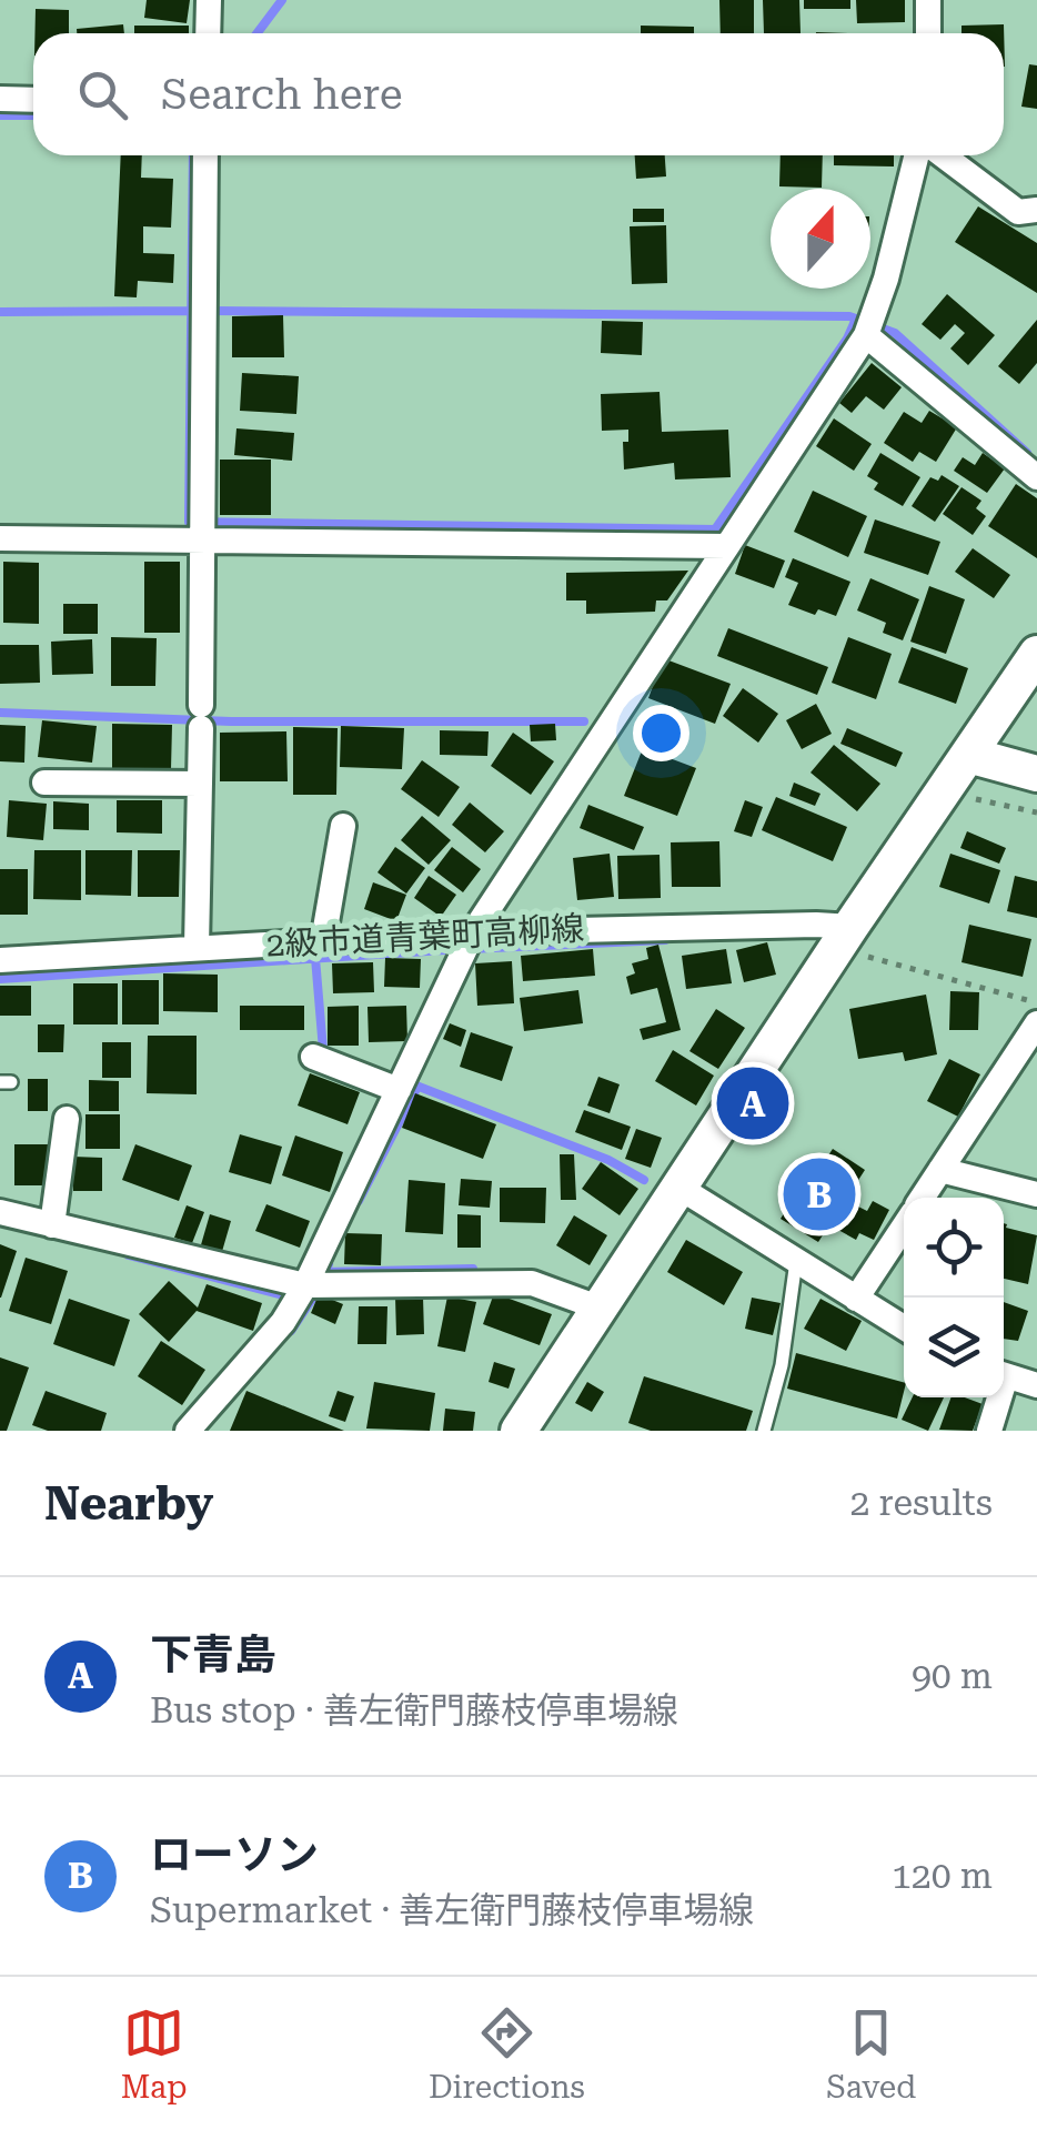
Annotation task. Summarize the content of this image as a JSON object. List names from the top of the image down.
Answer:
{
  "streets": {
    "street": ["2級市道青葉町高柳線"]
  },
  "north": "top",
  "page": {
    "search": "Search here",
    "pins": ["A", "B"],
    "heading": ["Nearby", "2 results"],
    "list": [
      {
        "mark": "A",
        "name": "下青島",
        "note": "Bus stop · 善左衛門藤枝停車場線",
        "value": "90 m"
      },
      {
        "mark": "B",
        "name": "ローソン",
        "note": "Supermarket · 善左衛門藤枝停車場線",
        "value": "120 m"
      }
    ],
    "nav": ["Map", "Directions", "Saved"]
  }
}
